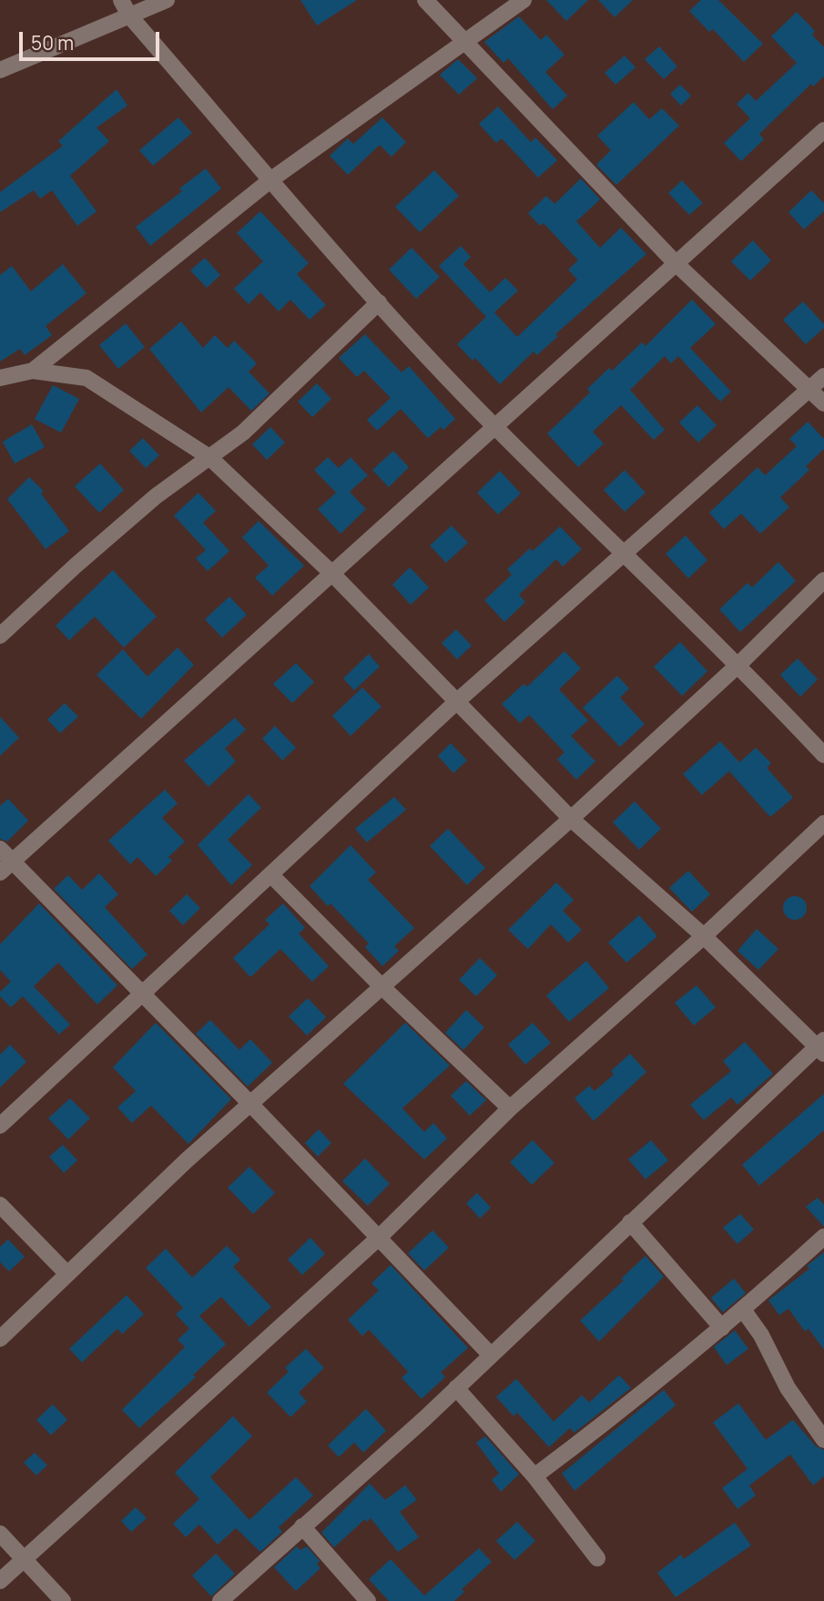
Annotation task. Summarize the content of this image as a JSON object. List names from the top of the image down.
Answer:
{
  "scale_bar": "50 m"
}
